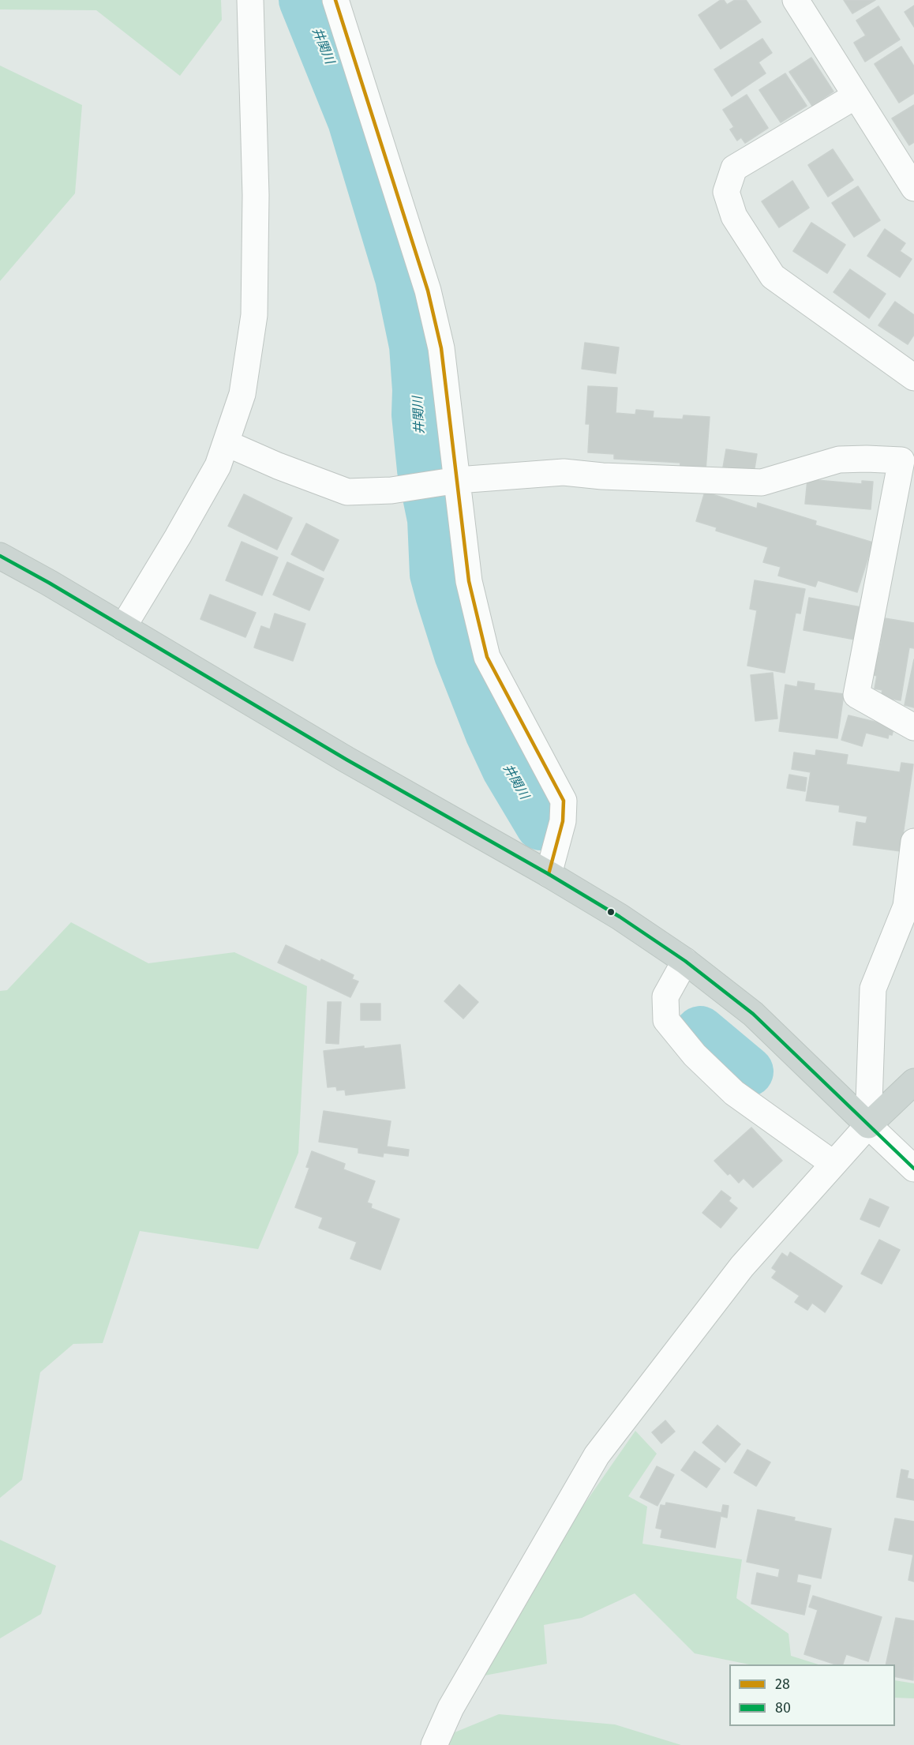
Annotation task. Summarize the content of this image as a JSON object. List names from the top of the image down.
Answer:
{
  "water": ["井関川"],
  "lines": ["transit line 28", "transit line 80"],
  "legend": ["28", "80"]
}
